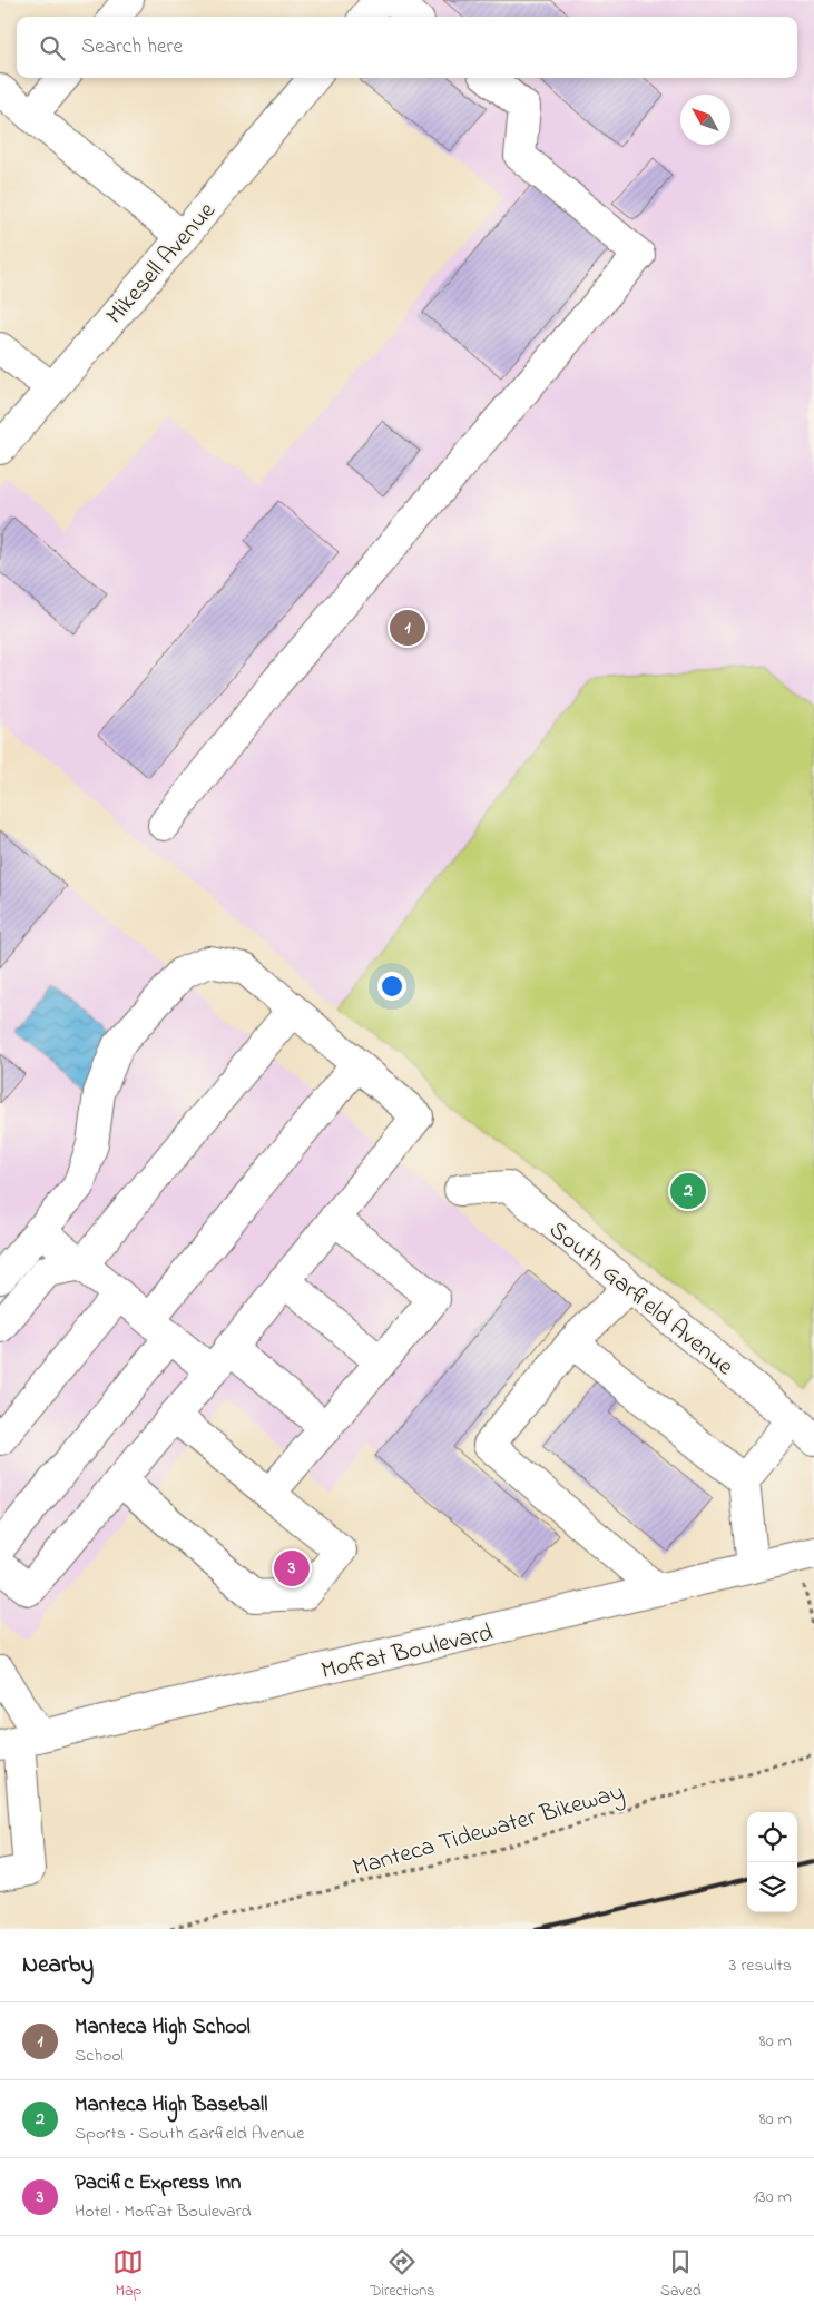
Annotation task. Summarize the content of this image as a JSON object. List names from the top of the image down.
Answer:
{
  "streets": {
    "street": ["Mikesell Avenue", "South Garfield Avenue", "Moffat Boulevard"],
    "path": ["Manteca Tidewater Bikeway"]
  },
  "north": "top left",
  "page": {
    "search": "Search here",
    "pins": ["1", "2", "3"],
    "heading": ["Nearby", "3 results"],
    "list": [
      {
        "mark": "1",
        "name": "Manteca High School",
        "note": "School",
        "value": "80 m"
      },
      {
        "mark": "2",
        "name": "Manteca High Baseball",
        "note": "Sports · South Garfield Avenue",
        "value": "80 m"
      },
      {
        "mark": "3",
        "name": "Pacific Express Inn",
        "note": "Hotel · Moffat Boulevard",
        "value": "130 m"
      }
    ],
    "nav": ["Map", "Directions", "Saved"]
  }
}
